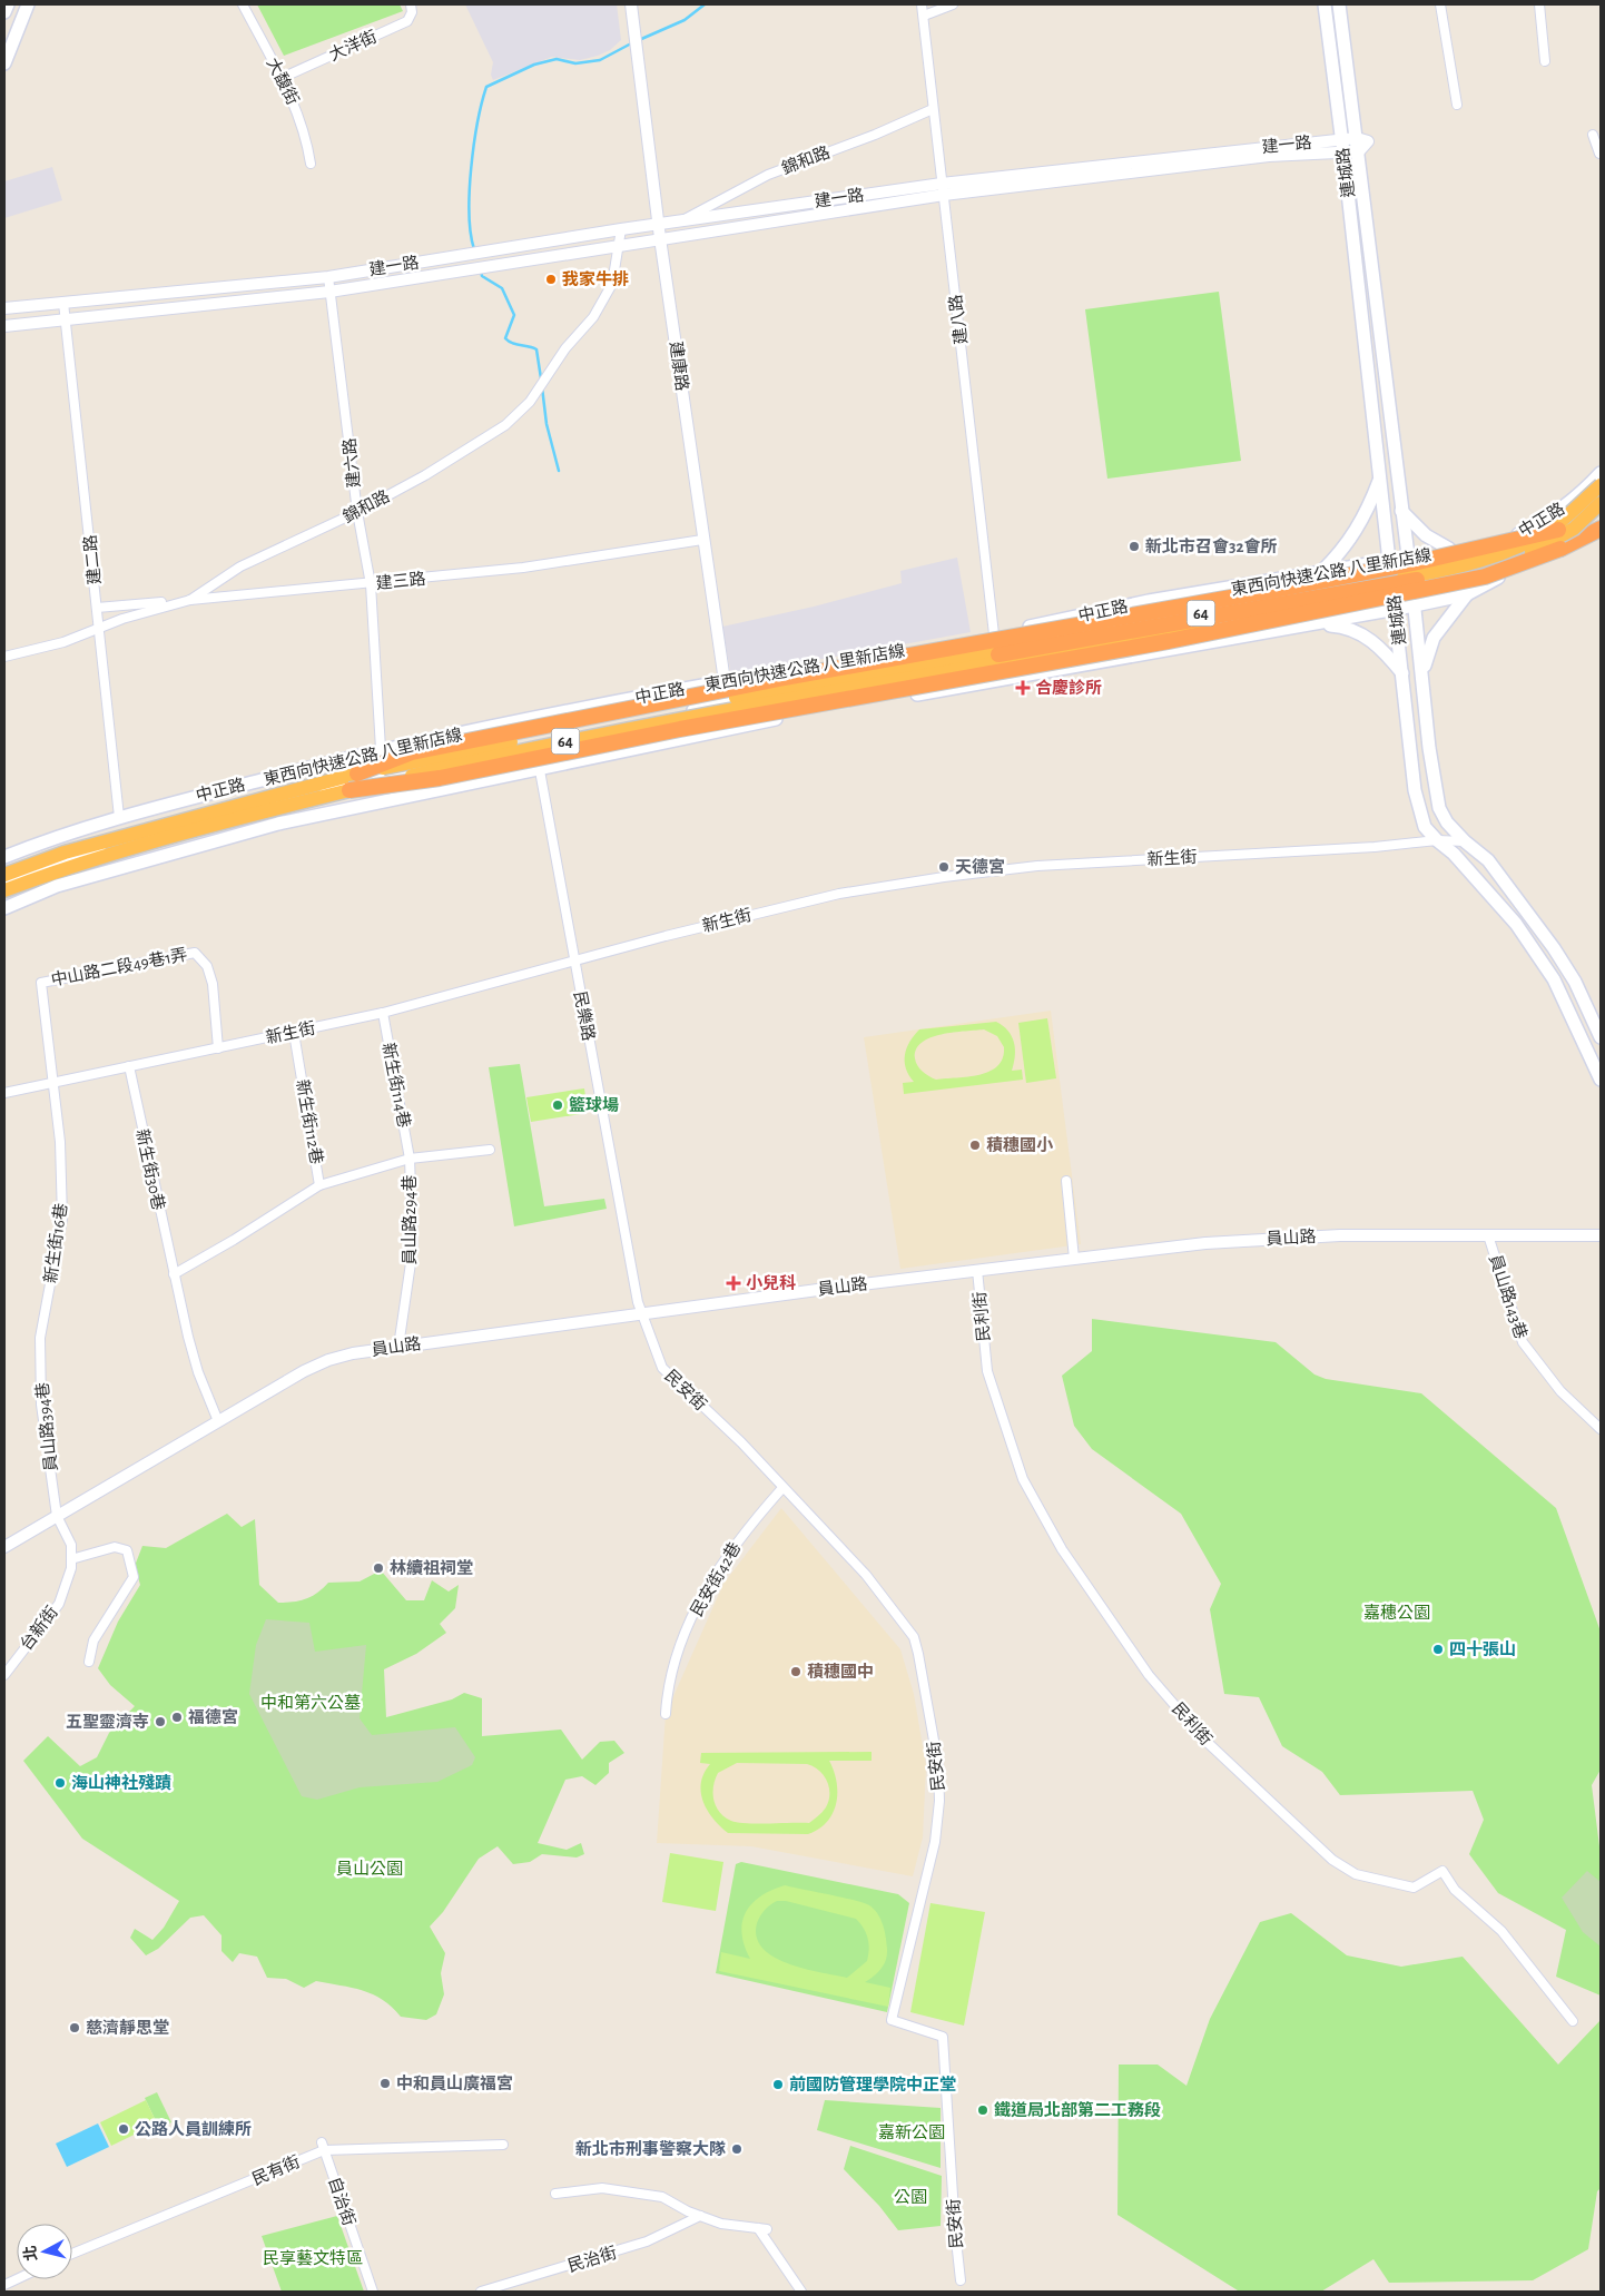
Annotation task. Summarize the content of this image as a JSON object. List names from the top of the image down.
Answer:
{
  "streets": {
    "highway": ["東西向快速公路 八里新店線", "64"],
    "main road": ["連城路", "中正路"],
    "street": [
      "大洋街",
      "大馥街",
      "建一路",
      "錦和路",
      "建八路",
      "建康路",
      "建六路",
      "建二路",
      "建三路",
      "新生街",
      "中山路二段49巷1弄",
      "民樂路",
      "新生街114巷",
      "新生街112巷",
      "新生街30巷",
      "員山路294巷",
      "員山路",
      "新生街16巷",
      "員山路143巷",
      "民利街",
      "民安街",
      "員山路394巷",
      "民安街42巷",
      "台新街",
      "民有街",
      "自治街",
      "民治街"
    ]
  },
  "crossings": [
    ["大洋街", "大馥街"],
    ["建一路", "錦和路"],
    ["建一路", "連城路"],
    ["建一路", "建八路"],
    ["建一路", "建康路"],
    ["建一路", "建六路"],
    ["建一路", "建二路"],
    ["錦和路", "建八路"],
    ["錦和路", "建六路"],
    ["錦和路", "建二路"],
    ["錦和路", "建三路"],
    ["連城路", "中正路"],
    ["連城路", "新生街"],
    ["建八路", "中正路"],
    ["建康路", "中正路"],
    ["建康路", "建三路"],
    ["建六路", "中正路"],
    ["建六路", "建三路"],
    ["中正路", "建二路"],
    ["中正路", "民樂路"],
    ["建二路", "建三路"],
    ["新生街", "中山路二段49巷1弄"],
    ["新生街", "民樂路"],
    ["新生街", "新生街114巷"],
    ["新生街", "新生街112巷"],
    ["新生街", "新生街30巷"],
    ["新生街", "新生街16巷"],
    ["中山路二段49巷1弄", "新生街16巷"],
    ["民樂路", "員山路"],
    ["民樂路", "民安街"],
    ["新生街114巷", "新生街112巷"],
    ["新生街114巷", "員山路294巷"],
    ["新生街112巷", "員山路294巷"],
    ["新生街30巷", "員山路"],
    ["員山路294巷", "員山路"],
    ["員山路", "員山路143巷"],
    ["員山路", "民利街"],
    ["員山路", "民安街"],
    ["員山路", "員山路394巷"],
    ["員山路", "台新街"],
    ["新生街16巷", "員山路394巷"],
    ["民安街", "民安街42巷"],
    ["員山路394巷", "台新街"],
    ["民有街", "自治街"]
  ],
  "parks": [
    "嘉穗公園",
    "中和第六公墓",
    "員山公園",
    "嘉新公園",
    "公園",
    "民享藝文特區"
  ],
  "places": {
    "other": [
      "我家牛排",
      "新北市召會32會所",
      "天德宮",
      "籃球場",
      "積穗國小",
      "林續祖祠堂",
      "四十張山",
      "積穗國中",
      "福德宮",
      "五聖靈濟寺",
      "海山神社殘蹟",
      "慈濟靜思堂",
      "中和員山廣福宮",
      "前國防管理學院中正堂",
      "鐵道局北部第二工務段",
      "公路人員訓練所",
      "新北市刑事警察大隊"
    ],
    "health": ["合慶診所", "小兒科"]
  },
  "north": "left"
}
